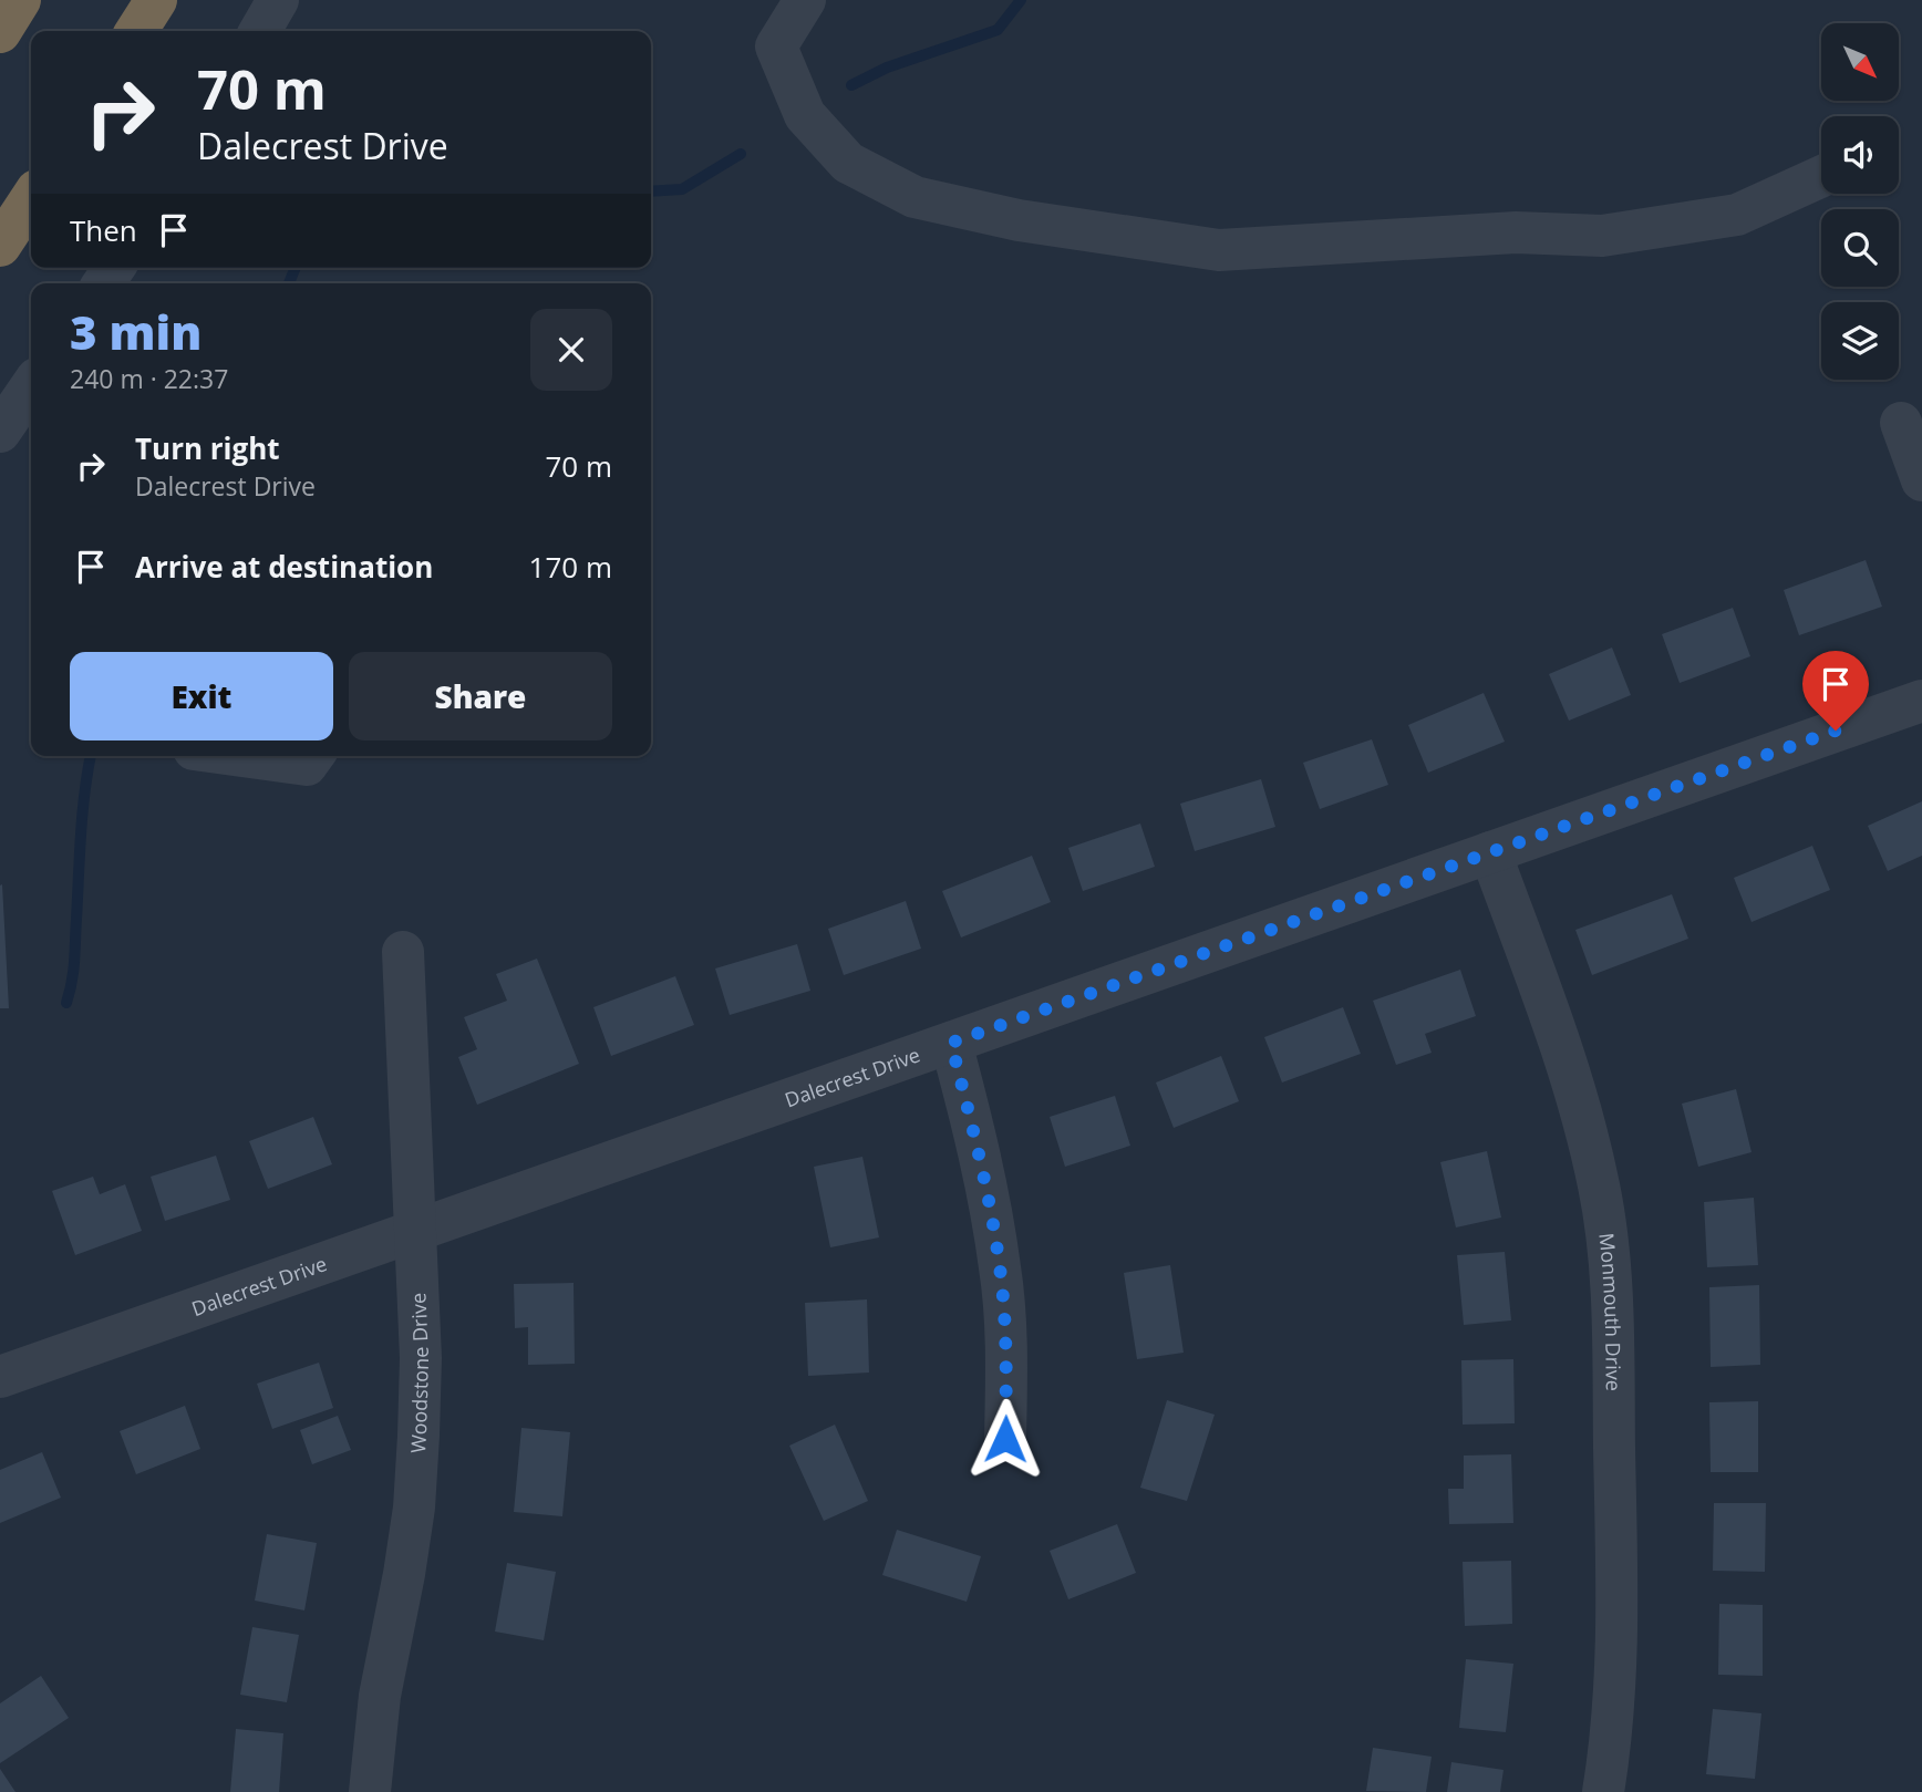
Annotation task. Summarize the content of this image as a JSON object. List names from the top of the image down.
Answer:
{
  "streets": {
    "street": ["Dalecrest Drive", "Monmouth Drive", "Woodstone Drive"]
  },
  "crossings": [
    ["Dalecrest Drive", "Monmouth Drive"],
    ["Dalecrest Drive", "Woodstone Drive"]
  ],
  "north": "bottom right",
  "page": {
    "turn": ["70 m", "Dalecrest Drive"],
    "then": "Then",
    "heading": ["3 min", "240 m · 22:37"],
    "list": [
      {
        "name": "Turn right",
        "note": "Dalecrest Drive",
        "value": "70 m"
      },
      {
        "name": "Arrive at destination",
        "value": "170 m"
      }
    ],
    "buttons": ["Exit", "Share"]
  }
}
